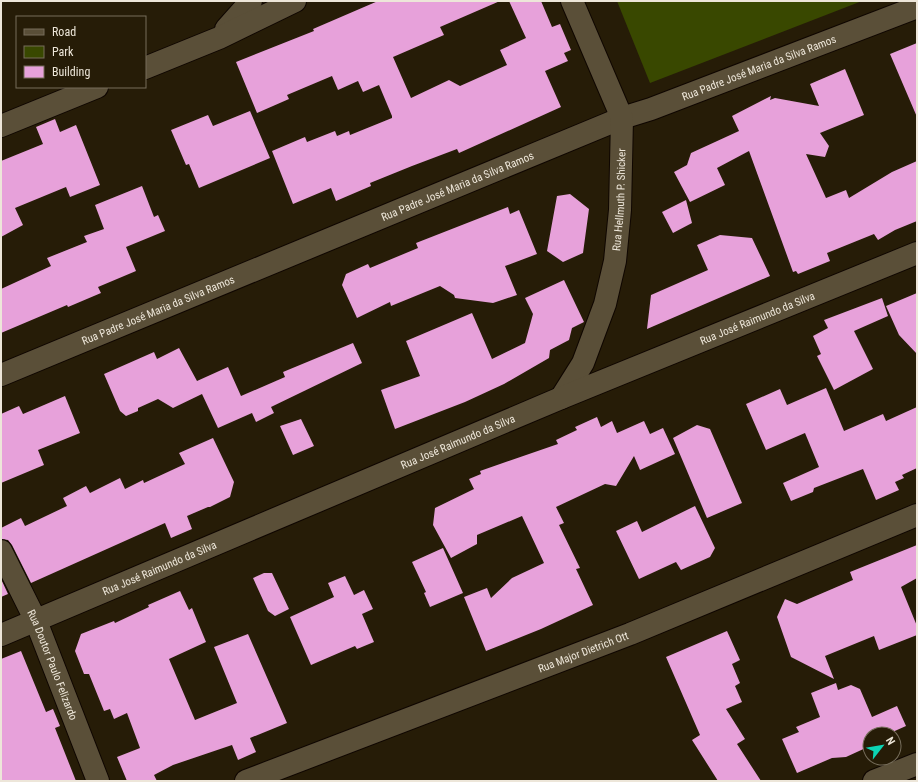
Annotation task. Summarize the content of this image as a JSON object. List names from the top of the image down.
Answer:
{
  "streets": {
    "street": [
      "Rua Padre José Maria da Silva Ramos",
      "Rua Hellmuth P. Shicker",
      "Rua José Raimundo da Silva",
      "Rua Major Dietrich Ott",
      "Rua Doutor Paulo Felizardo"
    ]
  },
  "crossings": [
    ["Rua Padre José Maria da Silva Ramos", "Rua Hellmuth P. Shicker"],
    ["Rua Hellmuth P. Shicker", "Rua José Raimundo da Silva"],
    ["Rua José Raimundo da Silva", "Rua Doutor Paulo Felizardo"]
  ],
  "legend": ["Road", "Park", "Building"],
  "north": "top right"
}
